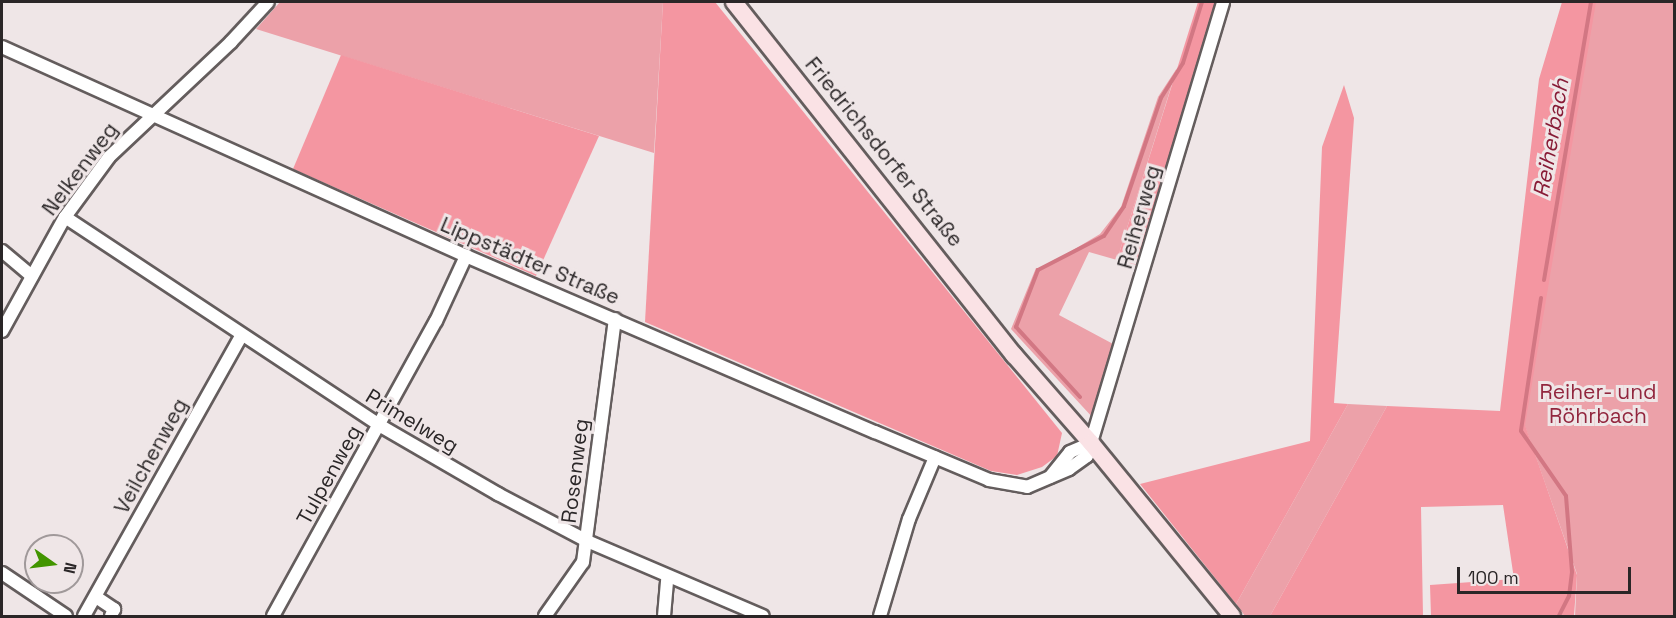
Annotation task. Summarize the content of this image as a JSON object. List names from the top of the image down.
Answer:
{
  "streets": {
    "main road": ["Friedrichsdorfer Straße"],
    "street": [
      "Nelkenweg",
      "Reiherweg",
      "Lippstädter Straße",
      "Primelweg",
      "Veilchenweg",
      "Rosenweg",
      "Tulpenweg"
    ]
  },
  "crossings": [
    ["Friedrichsdorfer Straße", "Reiherweg"],
    ["Friedrichsdorfer Straße", "Lippstädter Straße"],
    ["Nelkenweg", "Lippstädter Straße"],
    ["Nelkenweg", "Primelweg"],
    ["Reiherweg", "Lippstädter Straße"],
    ["Lippstädter Straße", "Rosenweg"],
    ["Lippstädter Straße", "Tulpenweg"],
    ["Primelweg", "Veilchenweg"],
    ["Primelweg", "Rosenweg"],
    ["Primelweg", "Tulpenweg"]
  ],
  "water": ["Reiherbach"],
  "parks": ["Reiher- und Röhrbach"],
  "scale_bar": "100 m",
  "north": "right"
}
